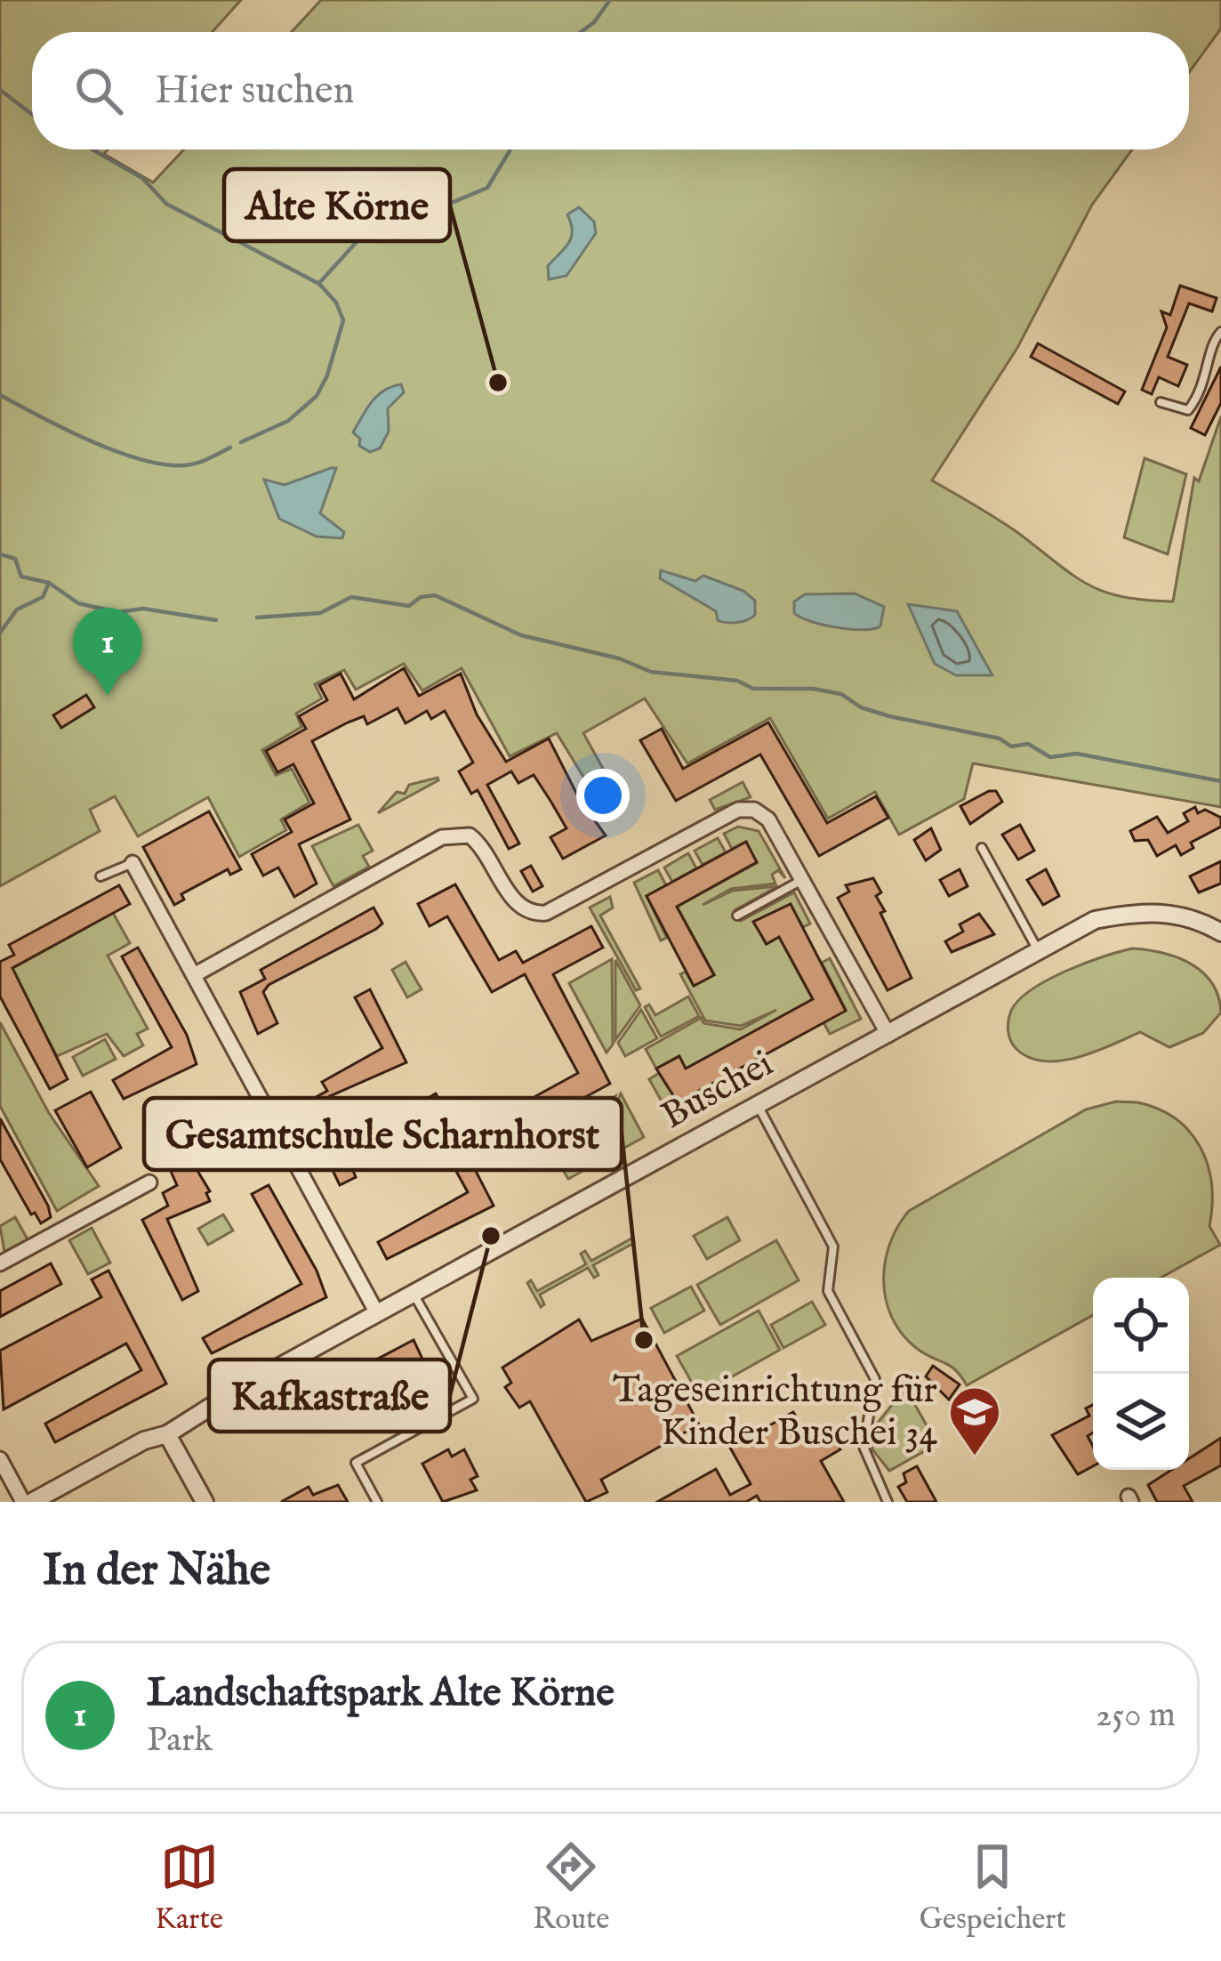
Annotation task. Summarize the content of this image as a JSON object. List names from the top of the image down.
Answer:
{
  "streets": {
    "street": ["Buschei"]
  },
  "places": {
    "other": ["Alte Körne", "Kafkastraße", "Gesamtschule Scharnhorst"],
    "school or university": ["Tageseinrichtung für Kinder Buschei 34"]
  },
  "page": {
    "search": "Hier suchen",
    "pins": "1",
    "heading": "In der Nähe",
    "list": [
      {
        "mark": "1",
        "name": "Landschaftspark Alte Körne",
        "note": "Park",
        "value": "250 m"
      }
    ],
    "nav": ["Karte", "Route", "Gespeichert"]
  }
}
